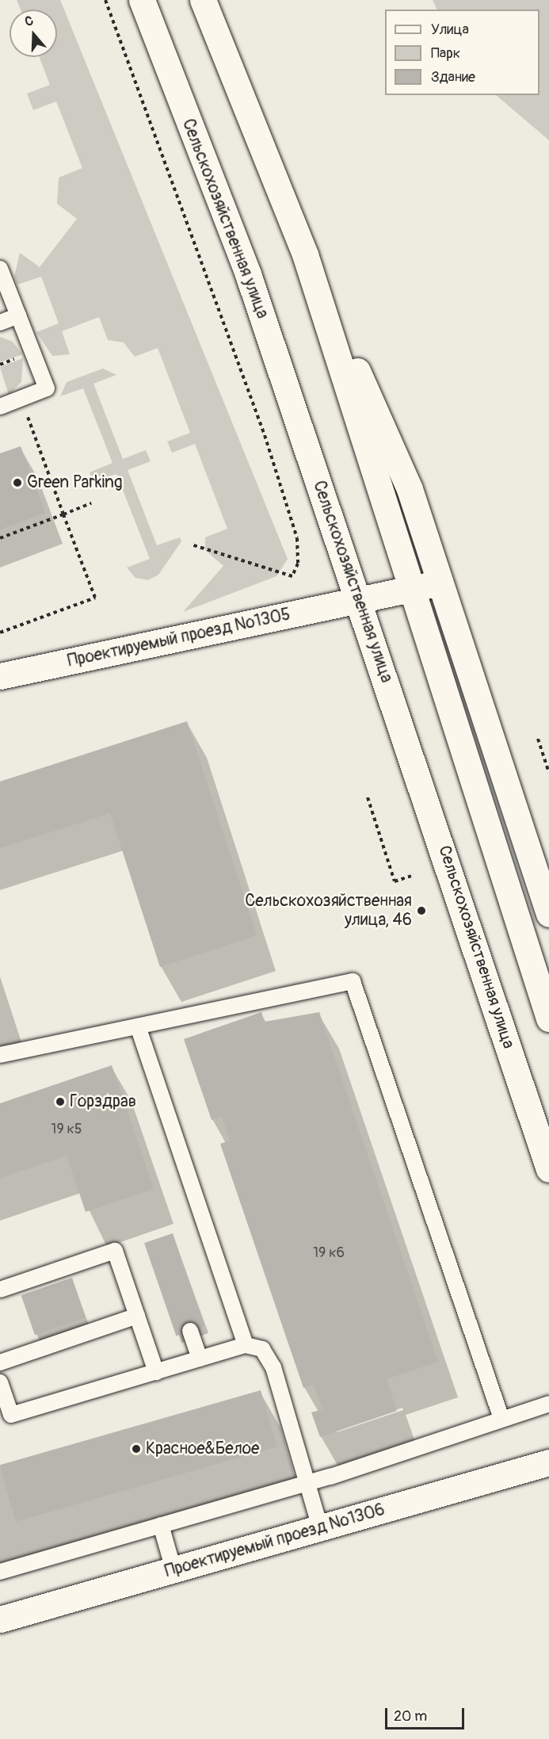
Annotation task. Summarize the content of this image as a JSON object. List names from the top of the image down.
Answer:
{
  "streets": {
    "main road": ["Сельскохозяйственная улица", "Проектируемый проезд №1305", "Проектируемый проезд №1306"]
  },
  "crossings": [
    ["Сельскохозяйственная улица", "Проектируемый проезд №1305"]
  ],
  "places": [
    "Green Parking",
    "Сельскохозяйственная улица, 46",
    "Горздрав",
    "Красное&Белое"
  ],
  "house_numbers": ["19 к5", "19 к6"],
  "legend": ["Улица", "Парк", "Здание"],
  "scale_bar": "20 m",
  "north": "top"
}
